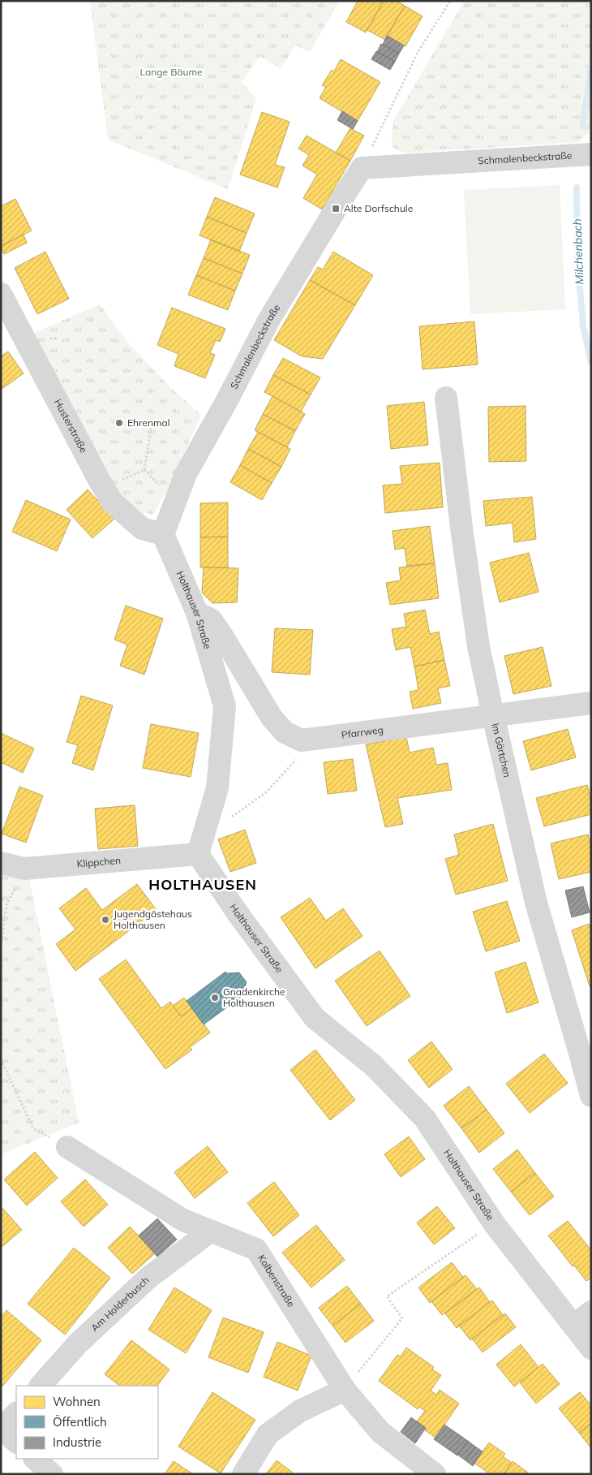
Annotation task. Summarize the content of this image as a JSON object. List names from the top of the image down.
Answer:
{
  "streets": {
    "street": [
      "Schmalenbeckstraße",
      "Husterstraße",
      "Holthauser Straße",
      "Pfarrweg",
      "Im Gärtchen",
      "Klippchen",
      "Kolbenstraße",
      "Am Holderbusch"
    ]
  },
  "crossings": [
    ["Schmalenbeckstraße", "Husterstraße"],
    ["Schmalenbeckstraße", "Holthauser Straße"],
    ["Husterstraße", "Holthauser Straße"],
    ["Holthauser Straße", "Pfarrweg"],
    ["Holthauser Straße", "Klippchen"],
    ["Pfarrweg", "Im Gärtchen"],
    ["Kolbenstraße", "Am Holderbusch"]
  ],
  "districts": ["HOLTHAUSEN"],
  "water": ["Milchenbach"],
  "parks": ["Lange Bäume"],
  "places": {
    "transit": ["Alte Dorfschule"],
    "other": ["Ehrenmal", "Jugendgästehaus Holthausen", "Gnadenkirche Holthausen"]
  },
  "legend": ["Wohnen", "Öffentlich", "Industrie"]
}
